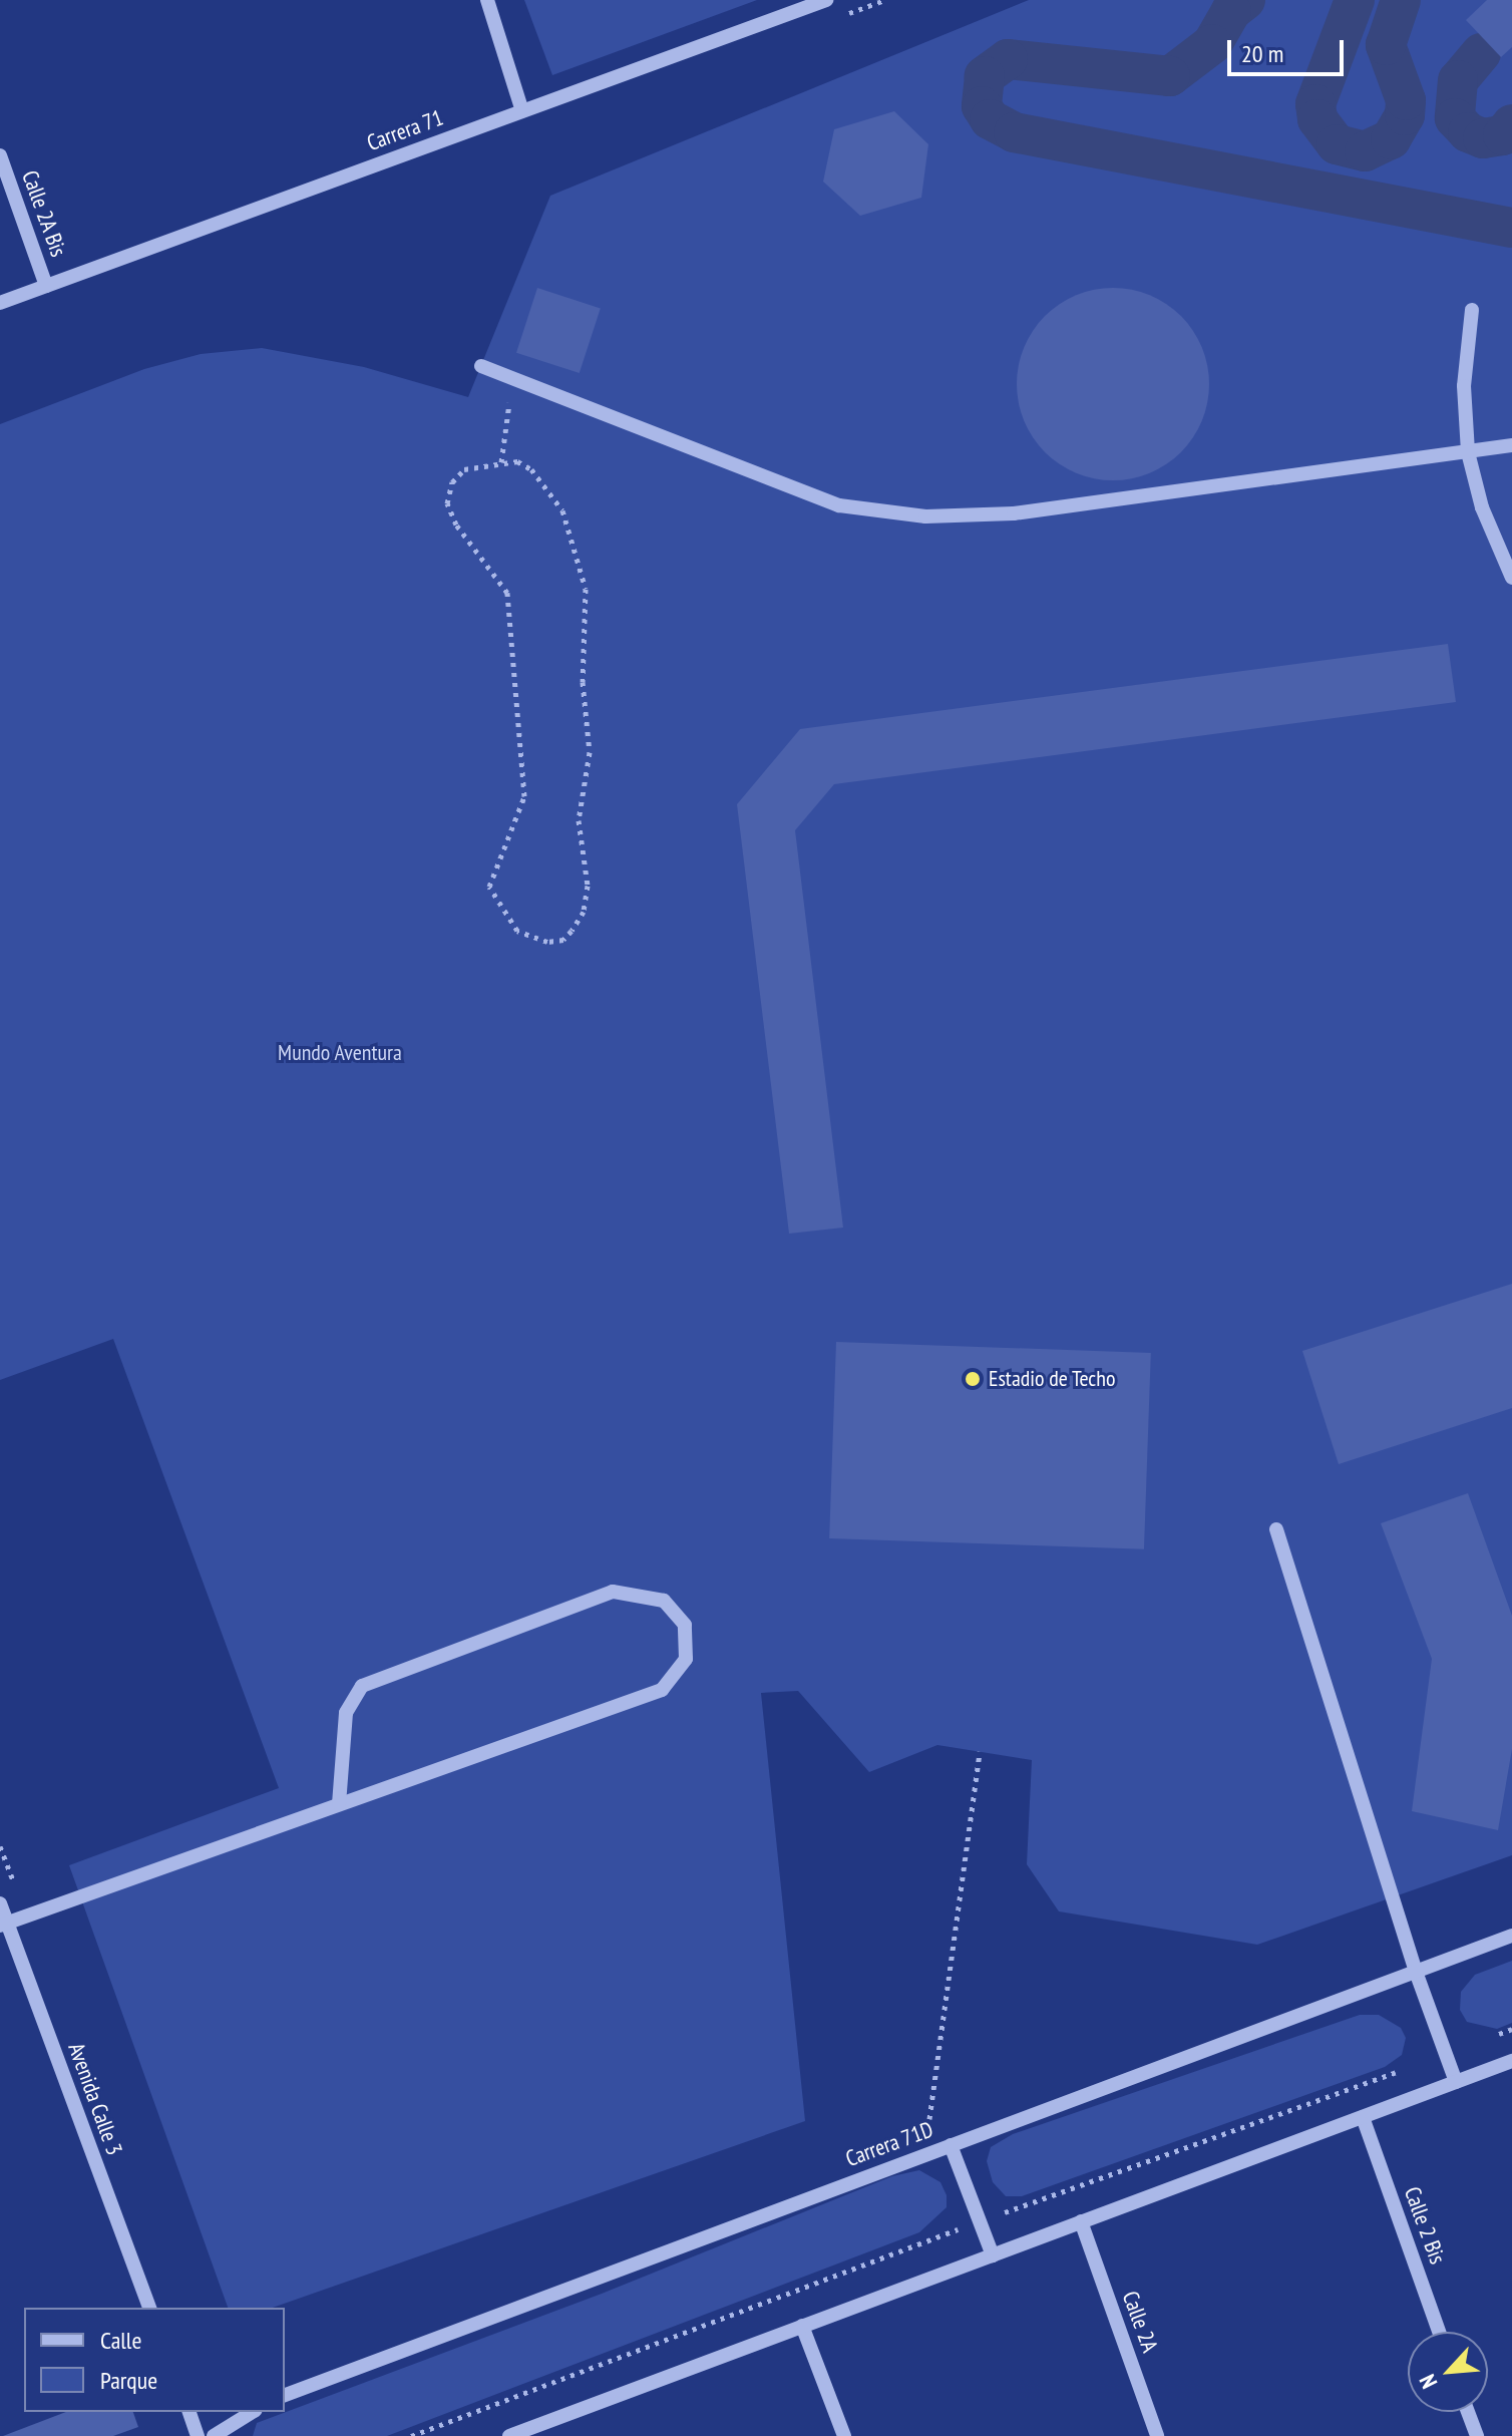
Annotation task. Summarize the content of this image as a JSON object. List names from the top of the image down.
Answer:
{
  "streets": {
    "street": [
      "Carrera 71",
      "Calle 2A Bis",
      "Avenida Calle 3",
      "Carrera 71D",
      "Calle 2 Bis",
      "Calle 2A"
    ]
  },
  "crossings": [
    ["Carrera 71", "Calle 2A Bis"]
  ],
  "parks": ["Mundo Aventura"],
  "places": ["Estadio de Techo"],
  "legend": ["Calle", "Parque"],
  "scale_bar": "20 m",
  "north": "bottom left"
}
